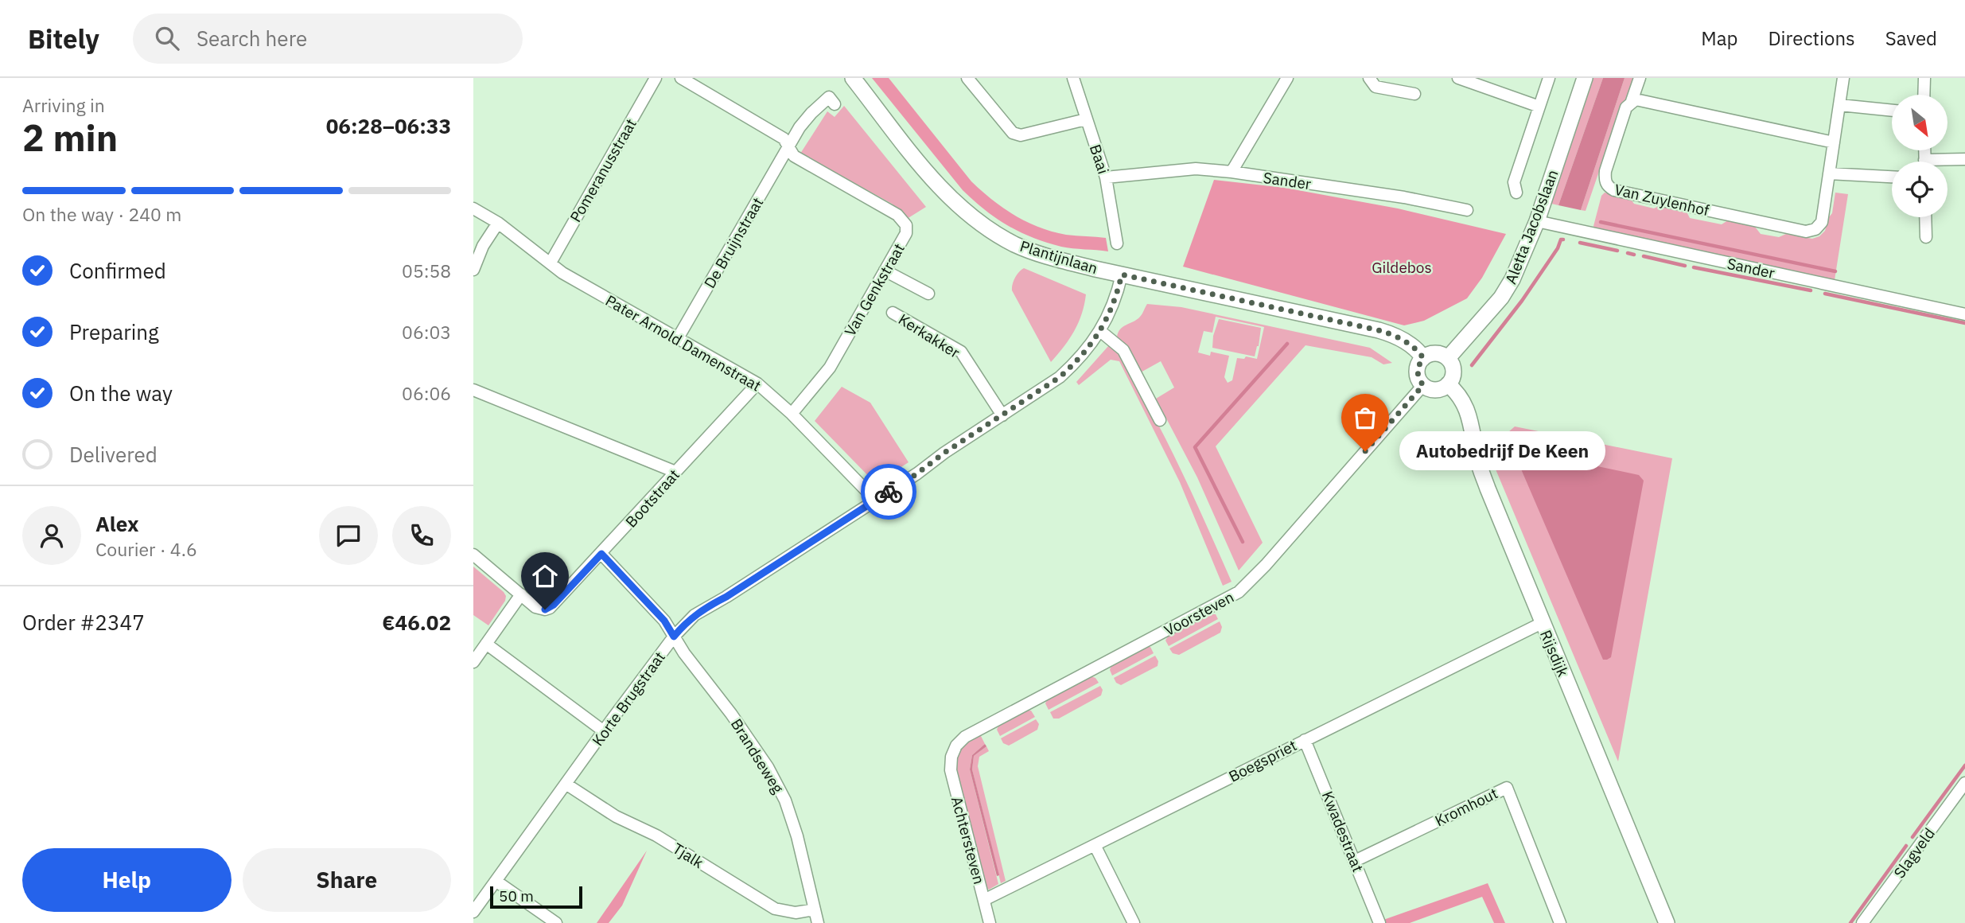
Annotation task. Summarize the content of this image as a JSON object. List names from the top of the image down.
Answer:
{
  "streets": {
    "main road": ["Aletta Jacobslaan", "Plantijnlaan", "Rijsdijk"],
    "street": [
      "Baai",
      "Pomeranusstraat",
      "Sander",
      "Van Zuylenhof",
      "De Bruijnstraat",
      "Van Genkstraat",
      "Kerkakker",
      "Pater Arnold Damenstraat",
      "Bootstraat",
      "Voorsteven",
      "Korte Brugstraat",
      "Brandseweg",
      "Boegspriet",
      "Kromhout",
      "Kwadestraat",
      "Achtersteven",
      "Slagveld",
      "Tjalk"
    ]
  },
  "crossings": [
    ["Baai", "Sander"],
    ["Pomeranusstraat", "Pater Arnold Damenstraat"],
    ["Sander", "Aletta Jacobslaan"],
    ["Aletta Jacobslaan", "Plantijnlaan"],
    ["Aletta Jacobslaan", "Voorsteven"],
    ["Aletta Jacobslaan", "Rijsdijk"],
    ["De Bruijnstraat", "Van Genkstraat"],
    ["De Bruijnstraat", "Pater Arnold Damenstraat"],
    ["Plantijnlaan", "Voorsteven"],
    ["Plantijnlaan", "Rijsdijk"],
    ["Plantijnlaan", "Korte Brugstraat"],
    ["Van Genkstraat", "Pater Arnold Damenstraat"],
    ["Kerkakker", "Korte Brugstraat"],
    ["Pater Arnold Damenstraat", "Bootstraat"],
    ["Pater Arnold Damenstraat", "Korte Brugstraat"],
    ["Bootstraat", "Brandseweg"],
    ["Voorsteven", "Rijsdijk"],
    ["Voorsteven", "Achtersteven"],
    ["Rijsdijk", "Boegspriet"],
    ["Korte Brugstraat", "Brandseweg"],
    ["Korte Brugstraat", "Tjalk"],
    ["Brandseweg", "Tjalk"],
    ["Boegspriet", "Kwadestraat"],
    ["Boegspriet", "Achtersteven"],
    ["Kromhout", "Kwadestraat"]
  ],
  "parks": ["Gildebos"],
  "places": ["Autobedrijf De Keen"],
  "scale_bar": "50 m",
  "north": "bottom right",
  "page": {
    "header": "Bitely",
    "search": "Search here",
    "nav": ["Map", "Directions", "Saved"],
    "heading": ["2 min", "Arriving in", "06:28–06:33"],
    "panel": [
      "Alex",
      "Courier · 4.6",
      "Order #2347",
      "€46.02"
    ],
    "bar": "On the way · 240 m",
    "list": [
      ["Confirmed", "05:58"],
      ["Preparing", "06:03"],
      ["On the way", "06:06"],
      "Delivered"
    ],
    "bubble": "Autobedrijf De Keen",
    "buttons": ["Help", "Share"],
    "scale": "50 m"
  }
}
